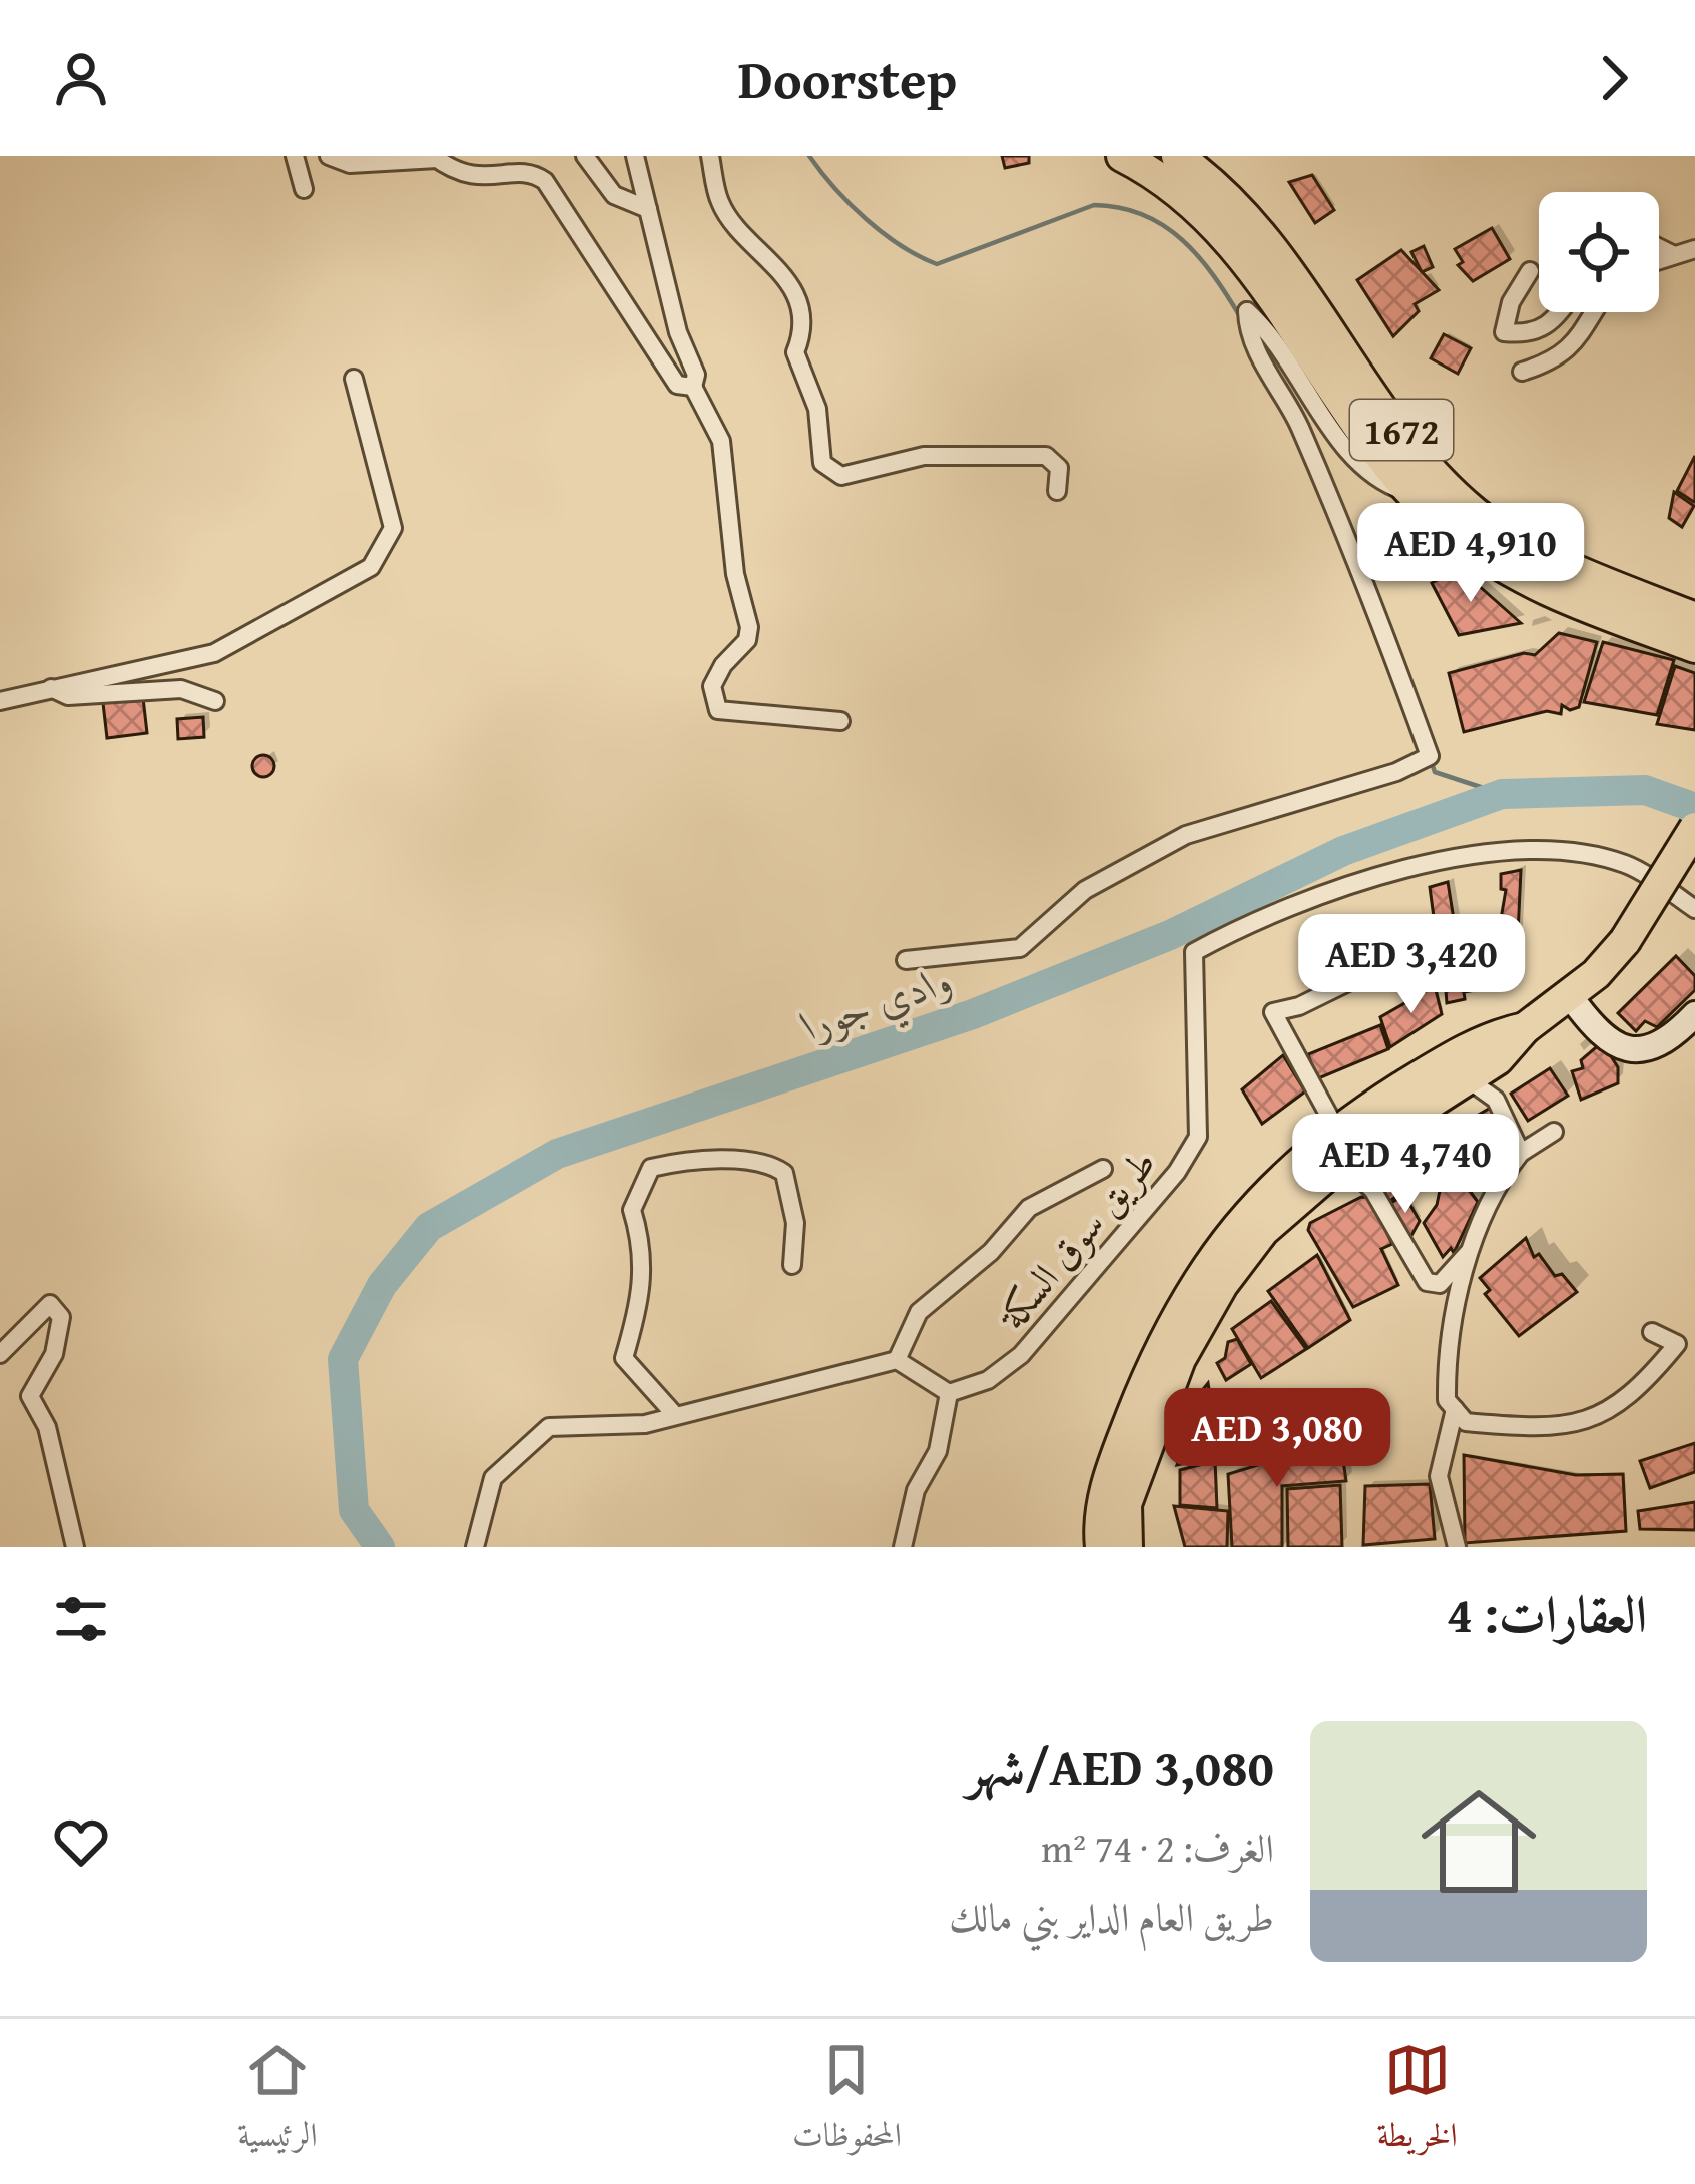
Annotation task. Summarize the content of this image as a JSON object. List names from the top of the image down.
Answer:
{
  "streets": {
    "highway": ["1672"],
    "street": ["طريق سوق السكة"]
  },
  "water": ["وادي جورا"],
  "page": {
    "header": "Doorstep",
    "price": [
      "AED 4,910",
      "AED 3,420",
      "AED 4,740",
      "AED 3,080"
    ],
    "heading": "العقارات: 4",
    "list": [
      {
        "name": "AED 3,080/شهر",
        "note": "الغرف: 2 · 74 m² · طريق العام الداير بني مالك"
      }
    ],
    "tabs": ["الخريطة", "المحفوظات", "الرئيسية"]
  }
}
